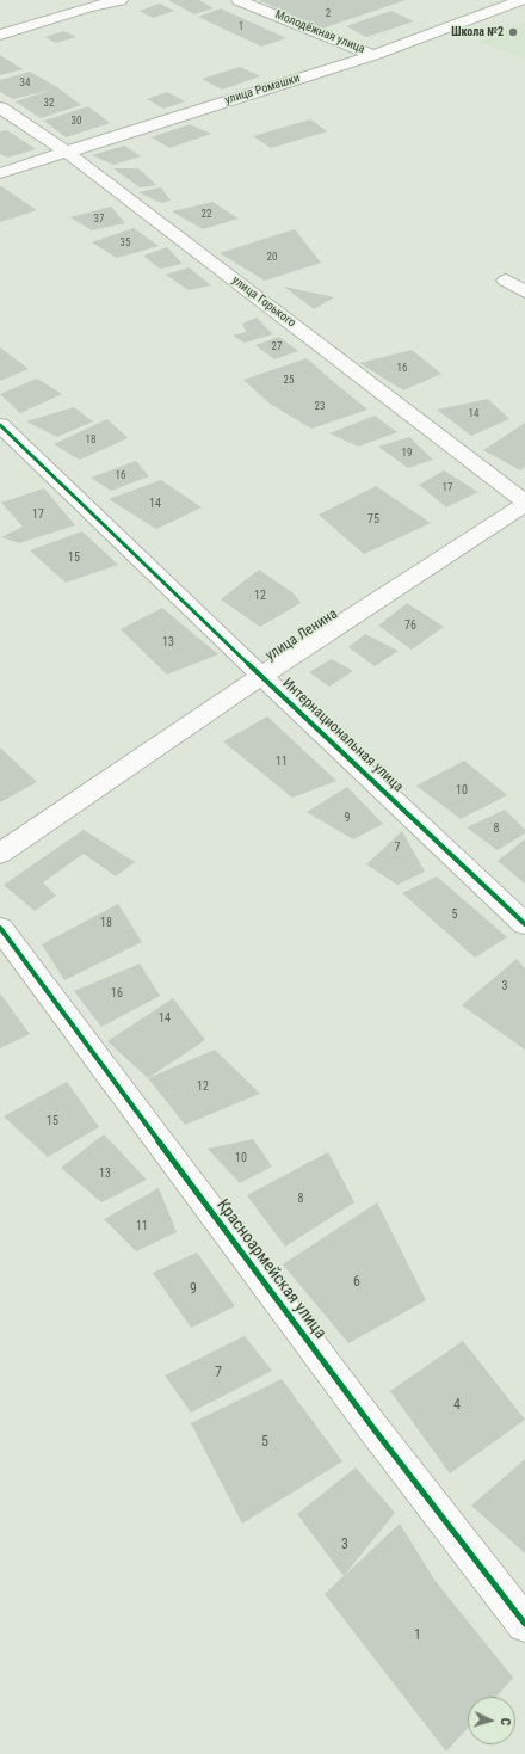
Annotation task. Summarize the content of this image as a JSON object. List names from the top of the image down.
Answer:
{
  "streets": {
    "street": [
      "Молодёжная улица",
      "улица Ромашки",
      "улица Горького",
      "улица Ленина",
      "Интернациональная улица",
      "Красноармейская улица"
    ]
  },
  "crossings": [
    ["Молодёжная улица", "улица Ромашки"],
    ["улица Ромашки", "улица Горького"],
    ["улица Горького", "улица Ленина"],
    ["улица Ленина", "Интернациональная улица"]
  ],
  "places": ["Школа №2"],
  "house_numbers": [
    "2",
    "1",
    "34",
    "32",
    "30",
    "22",
    "37",
    "35",
    "20",
    "27",
    "16",
    "25",
    "23",
    "14",
    "18",
    "19",
    "16",
    "17",
    "14",
    "17",
    "75",
    "15",
    "12",
    "76",
    "13",
    "11",
    "10",
    "9",
    "8",
    "7",
    "5",
    "18",
    "3",
    "16",
    "14",
    "12",
    "15",
    "10",
    "13",
    "8",
    "11",
    "6",
    "9",
    "7",
    "4",
    "5",
    "3",
    "1"
  ],
  "north": "right"
}
